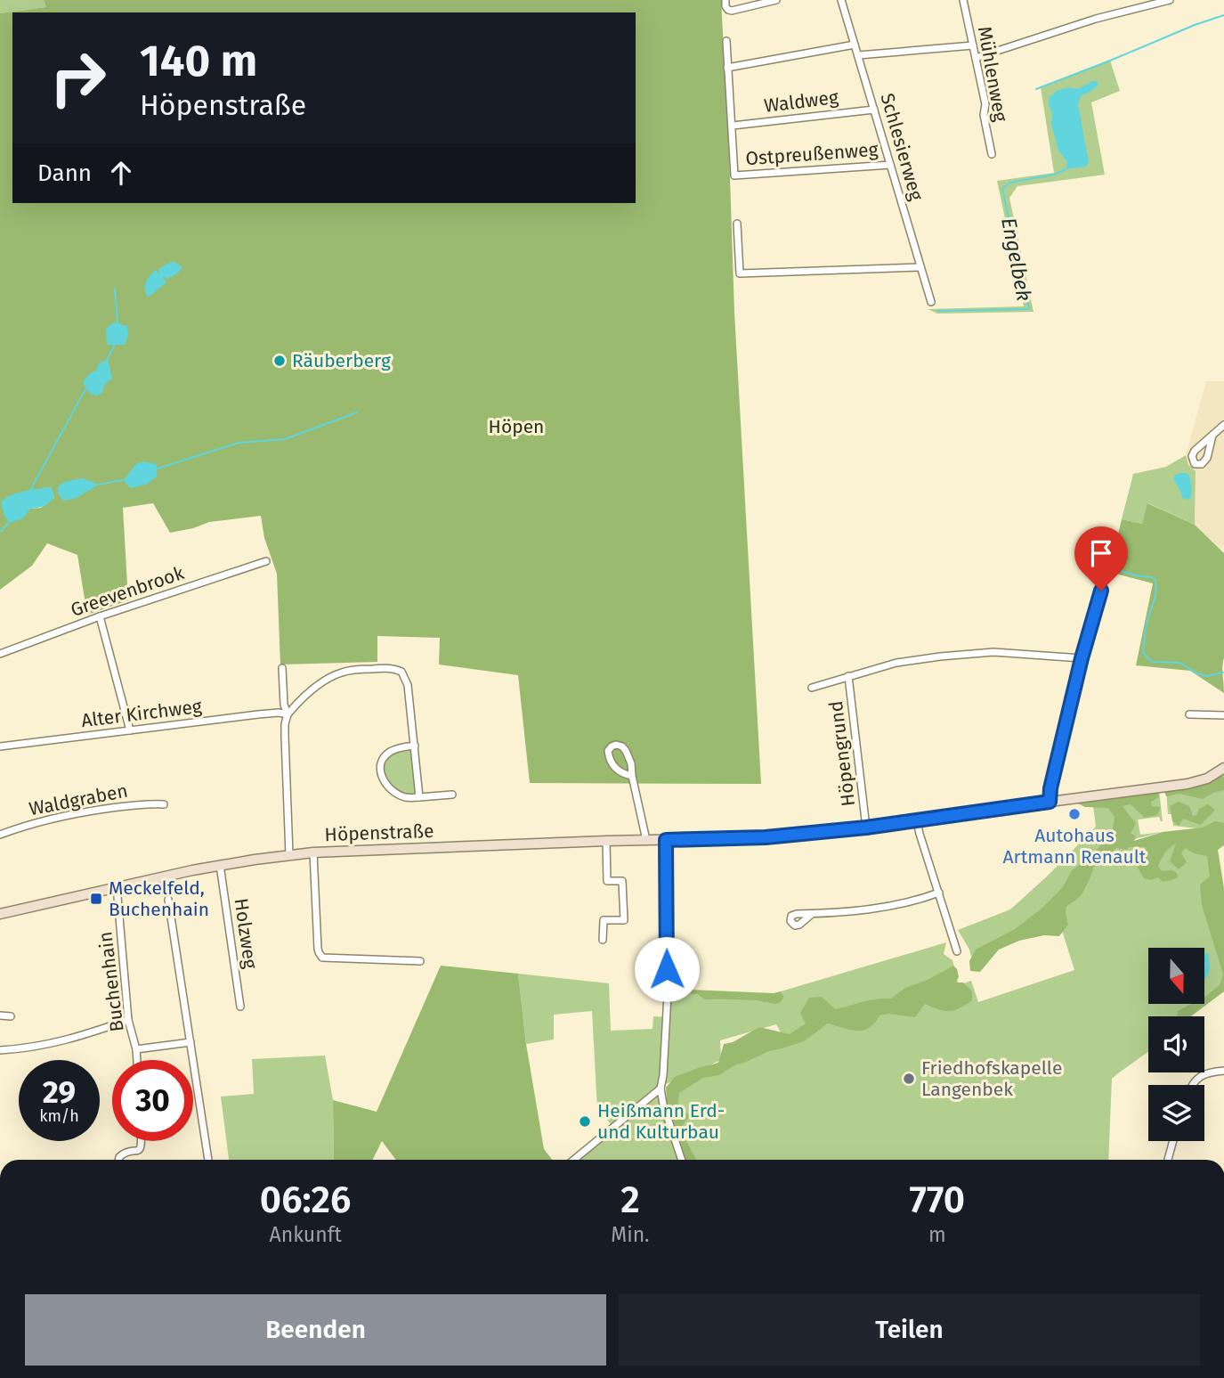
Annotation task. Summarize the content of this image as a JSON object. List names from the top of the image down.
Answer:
{
  "streets": {
    "main road": ["Höpenstraße"],
    "street": [
      "Mühlenweg",
      "Waldweg",
      "Schlesierweg",
      "Ostpreußenweg",
      "Greevenbrook",
      "Alter Kirchweg",
      "Höpengrund",
      "Waldgraben",
      "Holzweg",
      "Buchenhain"
    ]
  },
  "crossings": [
    ["Waldweg", "Schlesierweg"],
    ["Waldweg", "Ostpreußenweg"],
    ["Schlesierweg", "Ostpreußenweg"],
    ["Höpengrund", "Höpenstraße"],
    ["Höpenstraße", "Holzweg"],
    ["Höpenstraße", "Buchenhain"]
  ],
  "water": ["Engelbek"],
  "parks": ["Höpen"],
  "places": {
    "other": [
      "Räuberberg",
      "Autohaus Artmann Renault",
      "Friedhofskapelle Langenbek",
      "Heißmann Erd- und Kulturbau"
    ],
    "transit": ["Meckelfeld, Buchenhain"]
  },
  "north": "bottom",
  "page": {
    "turn": ["140 m", "Höpenstraße"],
    "then": "Dann",
    "speed": "29 km/h",
    "limit": "30",
    "eta": [
      "06:26",
      "Ankunft",
      "2",
      "Min.",
      "770",
      "m"
    ],
    "buttons": ["Beenden", "Teilen"]
  }
}
